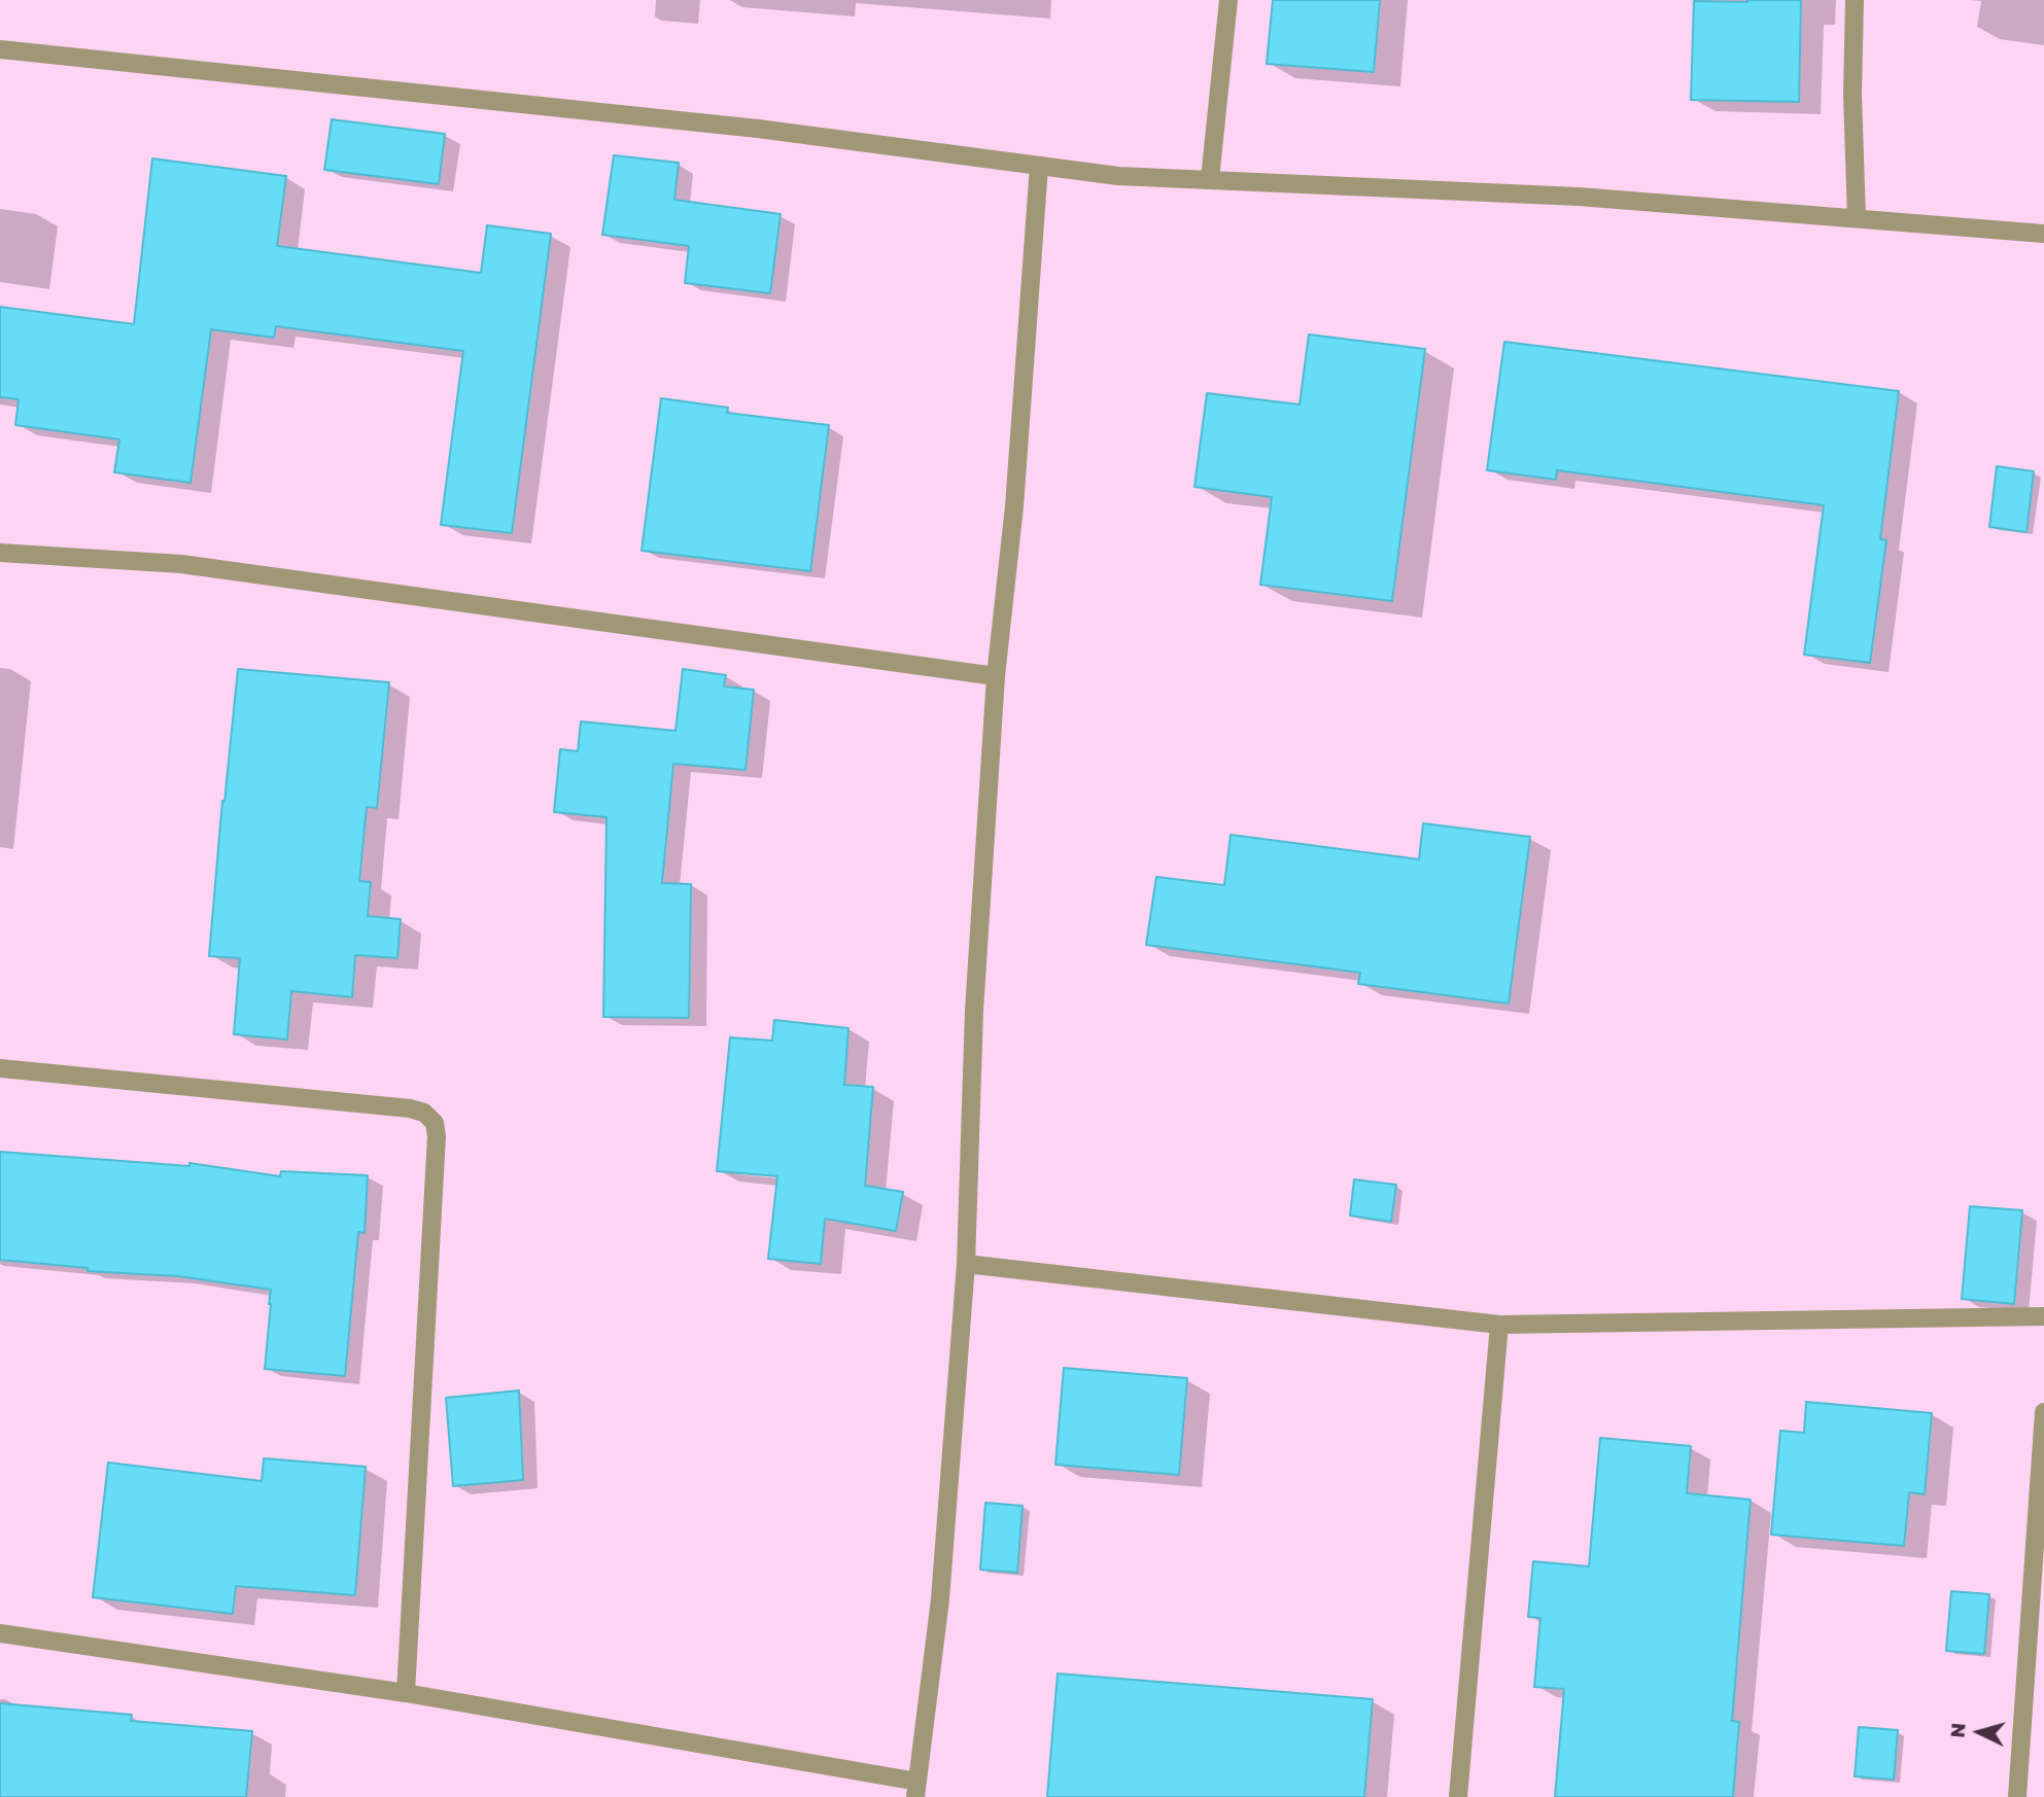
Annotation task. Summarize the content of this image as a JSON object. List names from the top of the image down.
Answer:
{
  "north": "left"
}
